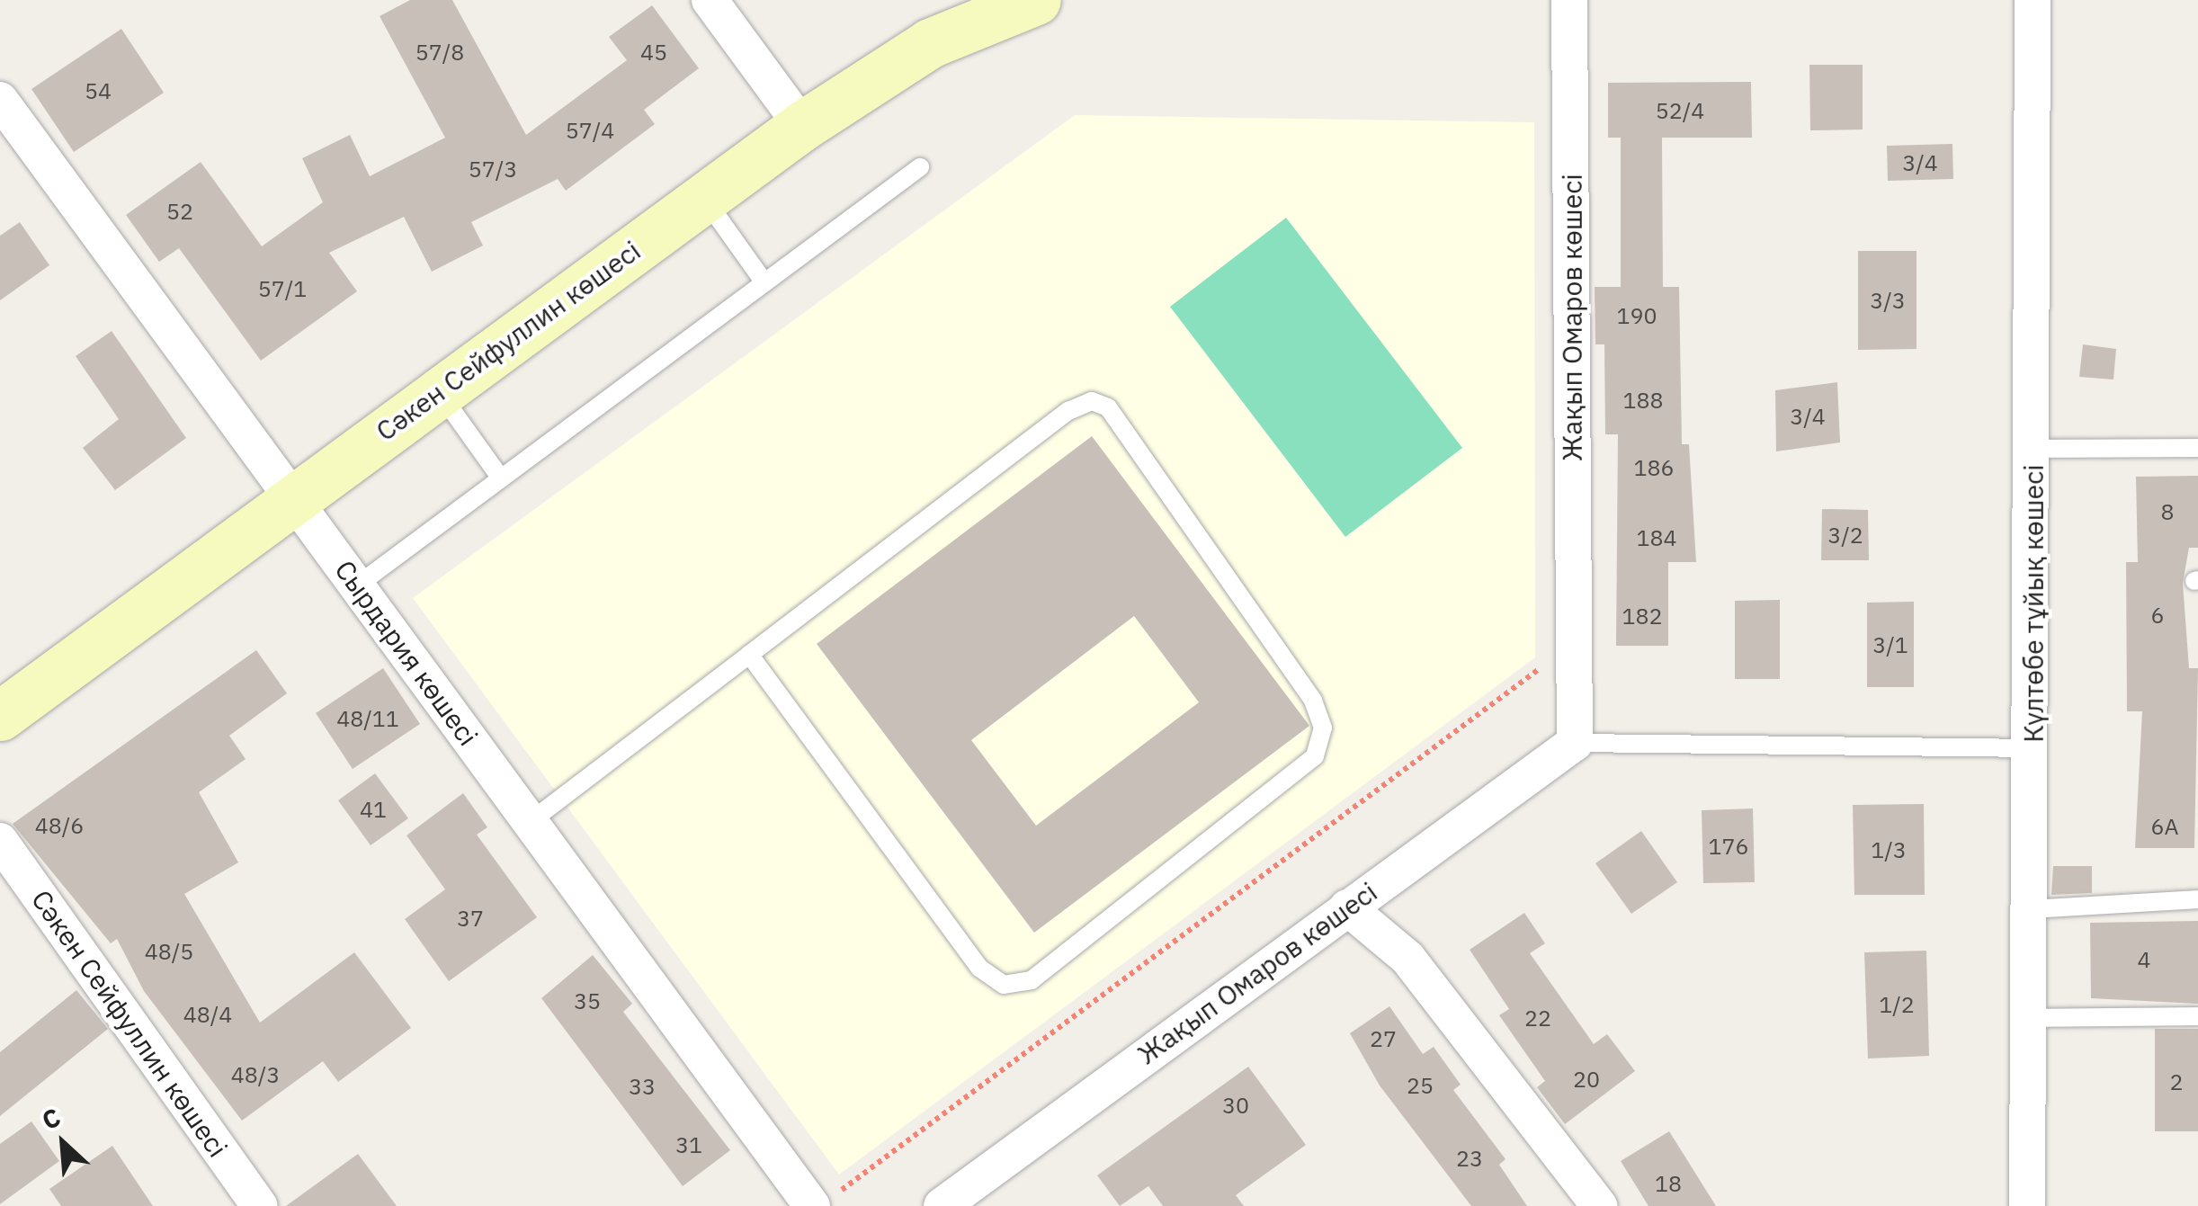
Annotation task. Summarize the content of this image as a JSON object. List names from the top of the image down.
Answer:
{
  "streets": {
    "street": [
      "Жақып Омаров көшесі",
      "Сәкен Сейфуллин көшесі",
      "Күлтөбе тұйық көшесі",
      "Сырдария көшесі"
    ]
  },
  "crossings": [
    ["Сәкен Сейфуллин көшесі", "Сырдария көшесі"]
  ],
  "house_numbers": [
    "57/8",
    "45",
    "54",
    "52/4",
    "57/4",
    "3/4",
    "57/3",
    "52",
    "57/1",
    "3/3",
    "190",
    "188",
    "3/4",
    "186",
    "8",
    "3/2",
    "184",
    "6",
    "182",
    "3/1",
    "48/11",
    "41",
    "48/6",
    "6А",
    "176",
    "1/3",
    "37",
    "48/5",
    "4",
    "35",
    "1/2",
    "48/4",
    "22",
    "27",
    "48/3",
    "20",
    "2",
    "25",
    "33",
    "30",
    "31",
    "23",
    "18"
  ],
  "north": "top left"
}
